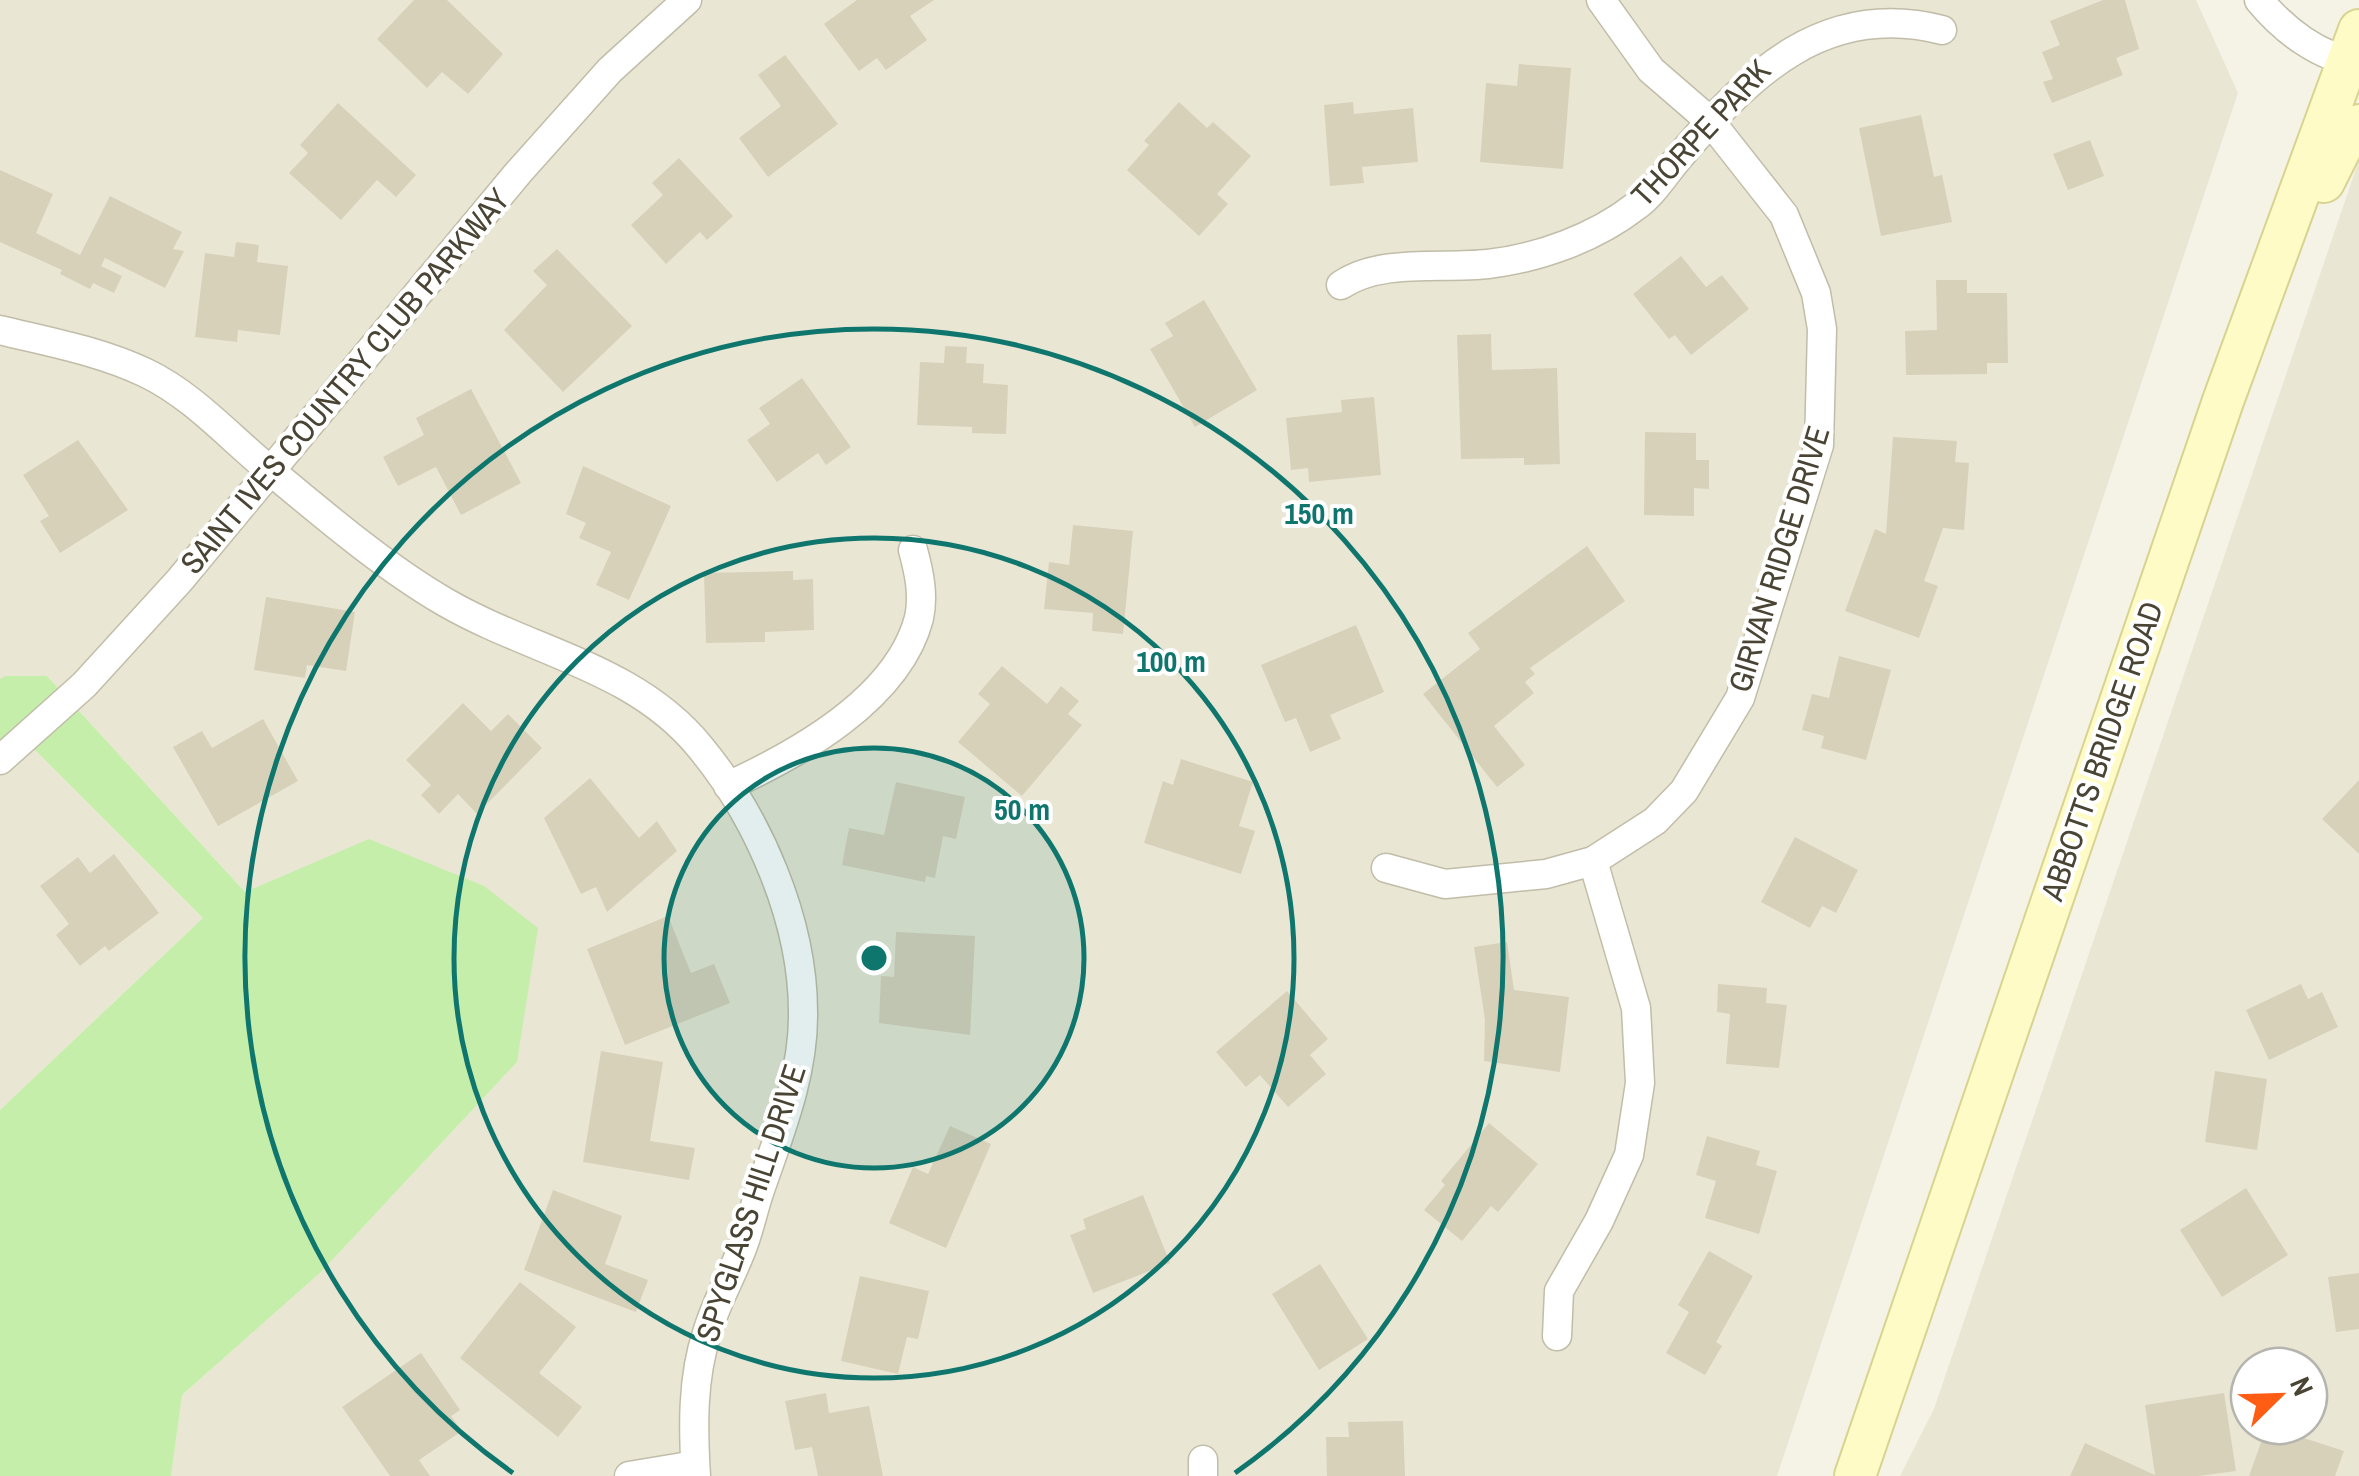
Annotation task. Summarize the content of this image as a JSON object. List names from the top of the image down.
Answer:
{
  "streets": {
    "main road": ["ABBOTTS BRIDGE ROAD"],
    "street": [
      "THORPE PARK",
      "SAINT IVES COUNTRY CLUB PARKWAY",
      "GIRVAN RIDGE DRIVE",
      "SPYGLASS HILL DRIVE"
    ]
  },
  "crossings": [
    ["THORPE PARK", "GIRVAN RIDGE DRIVE"],
    ["SAINT IVES COUNTRY CLUB PARKWAY", "SPYGLASS HILL DRIVE"]
  ],
  "north": "top right",
  "rings": ["150 m", "100 m", "50 m"]
}
